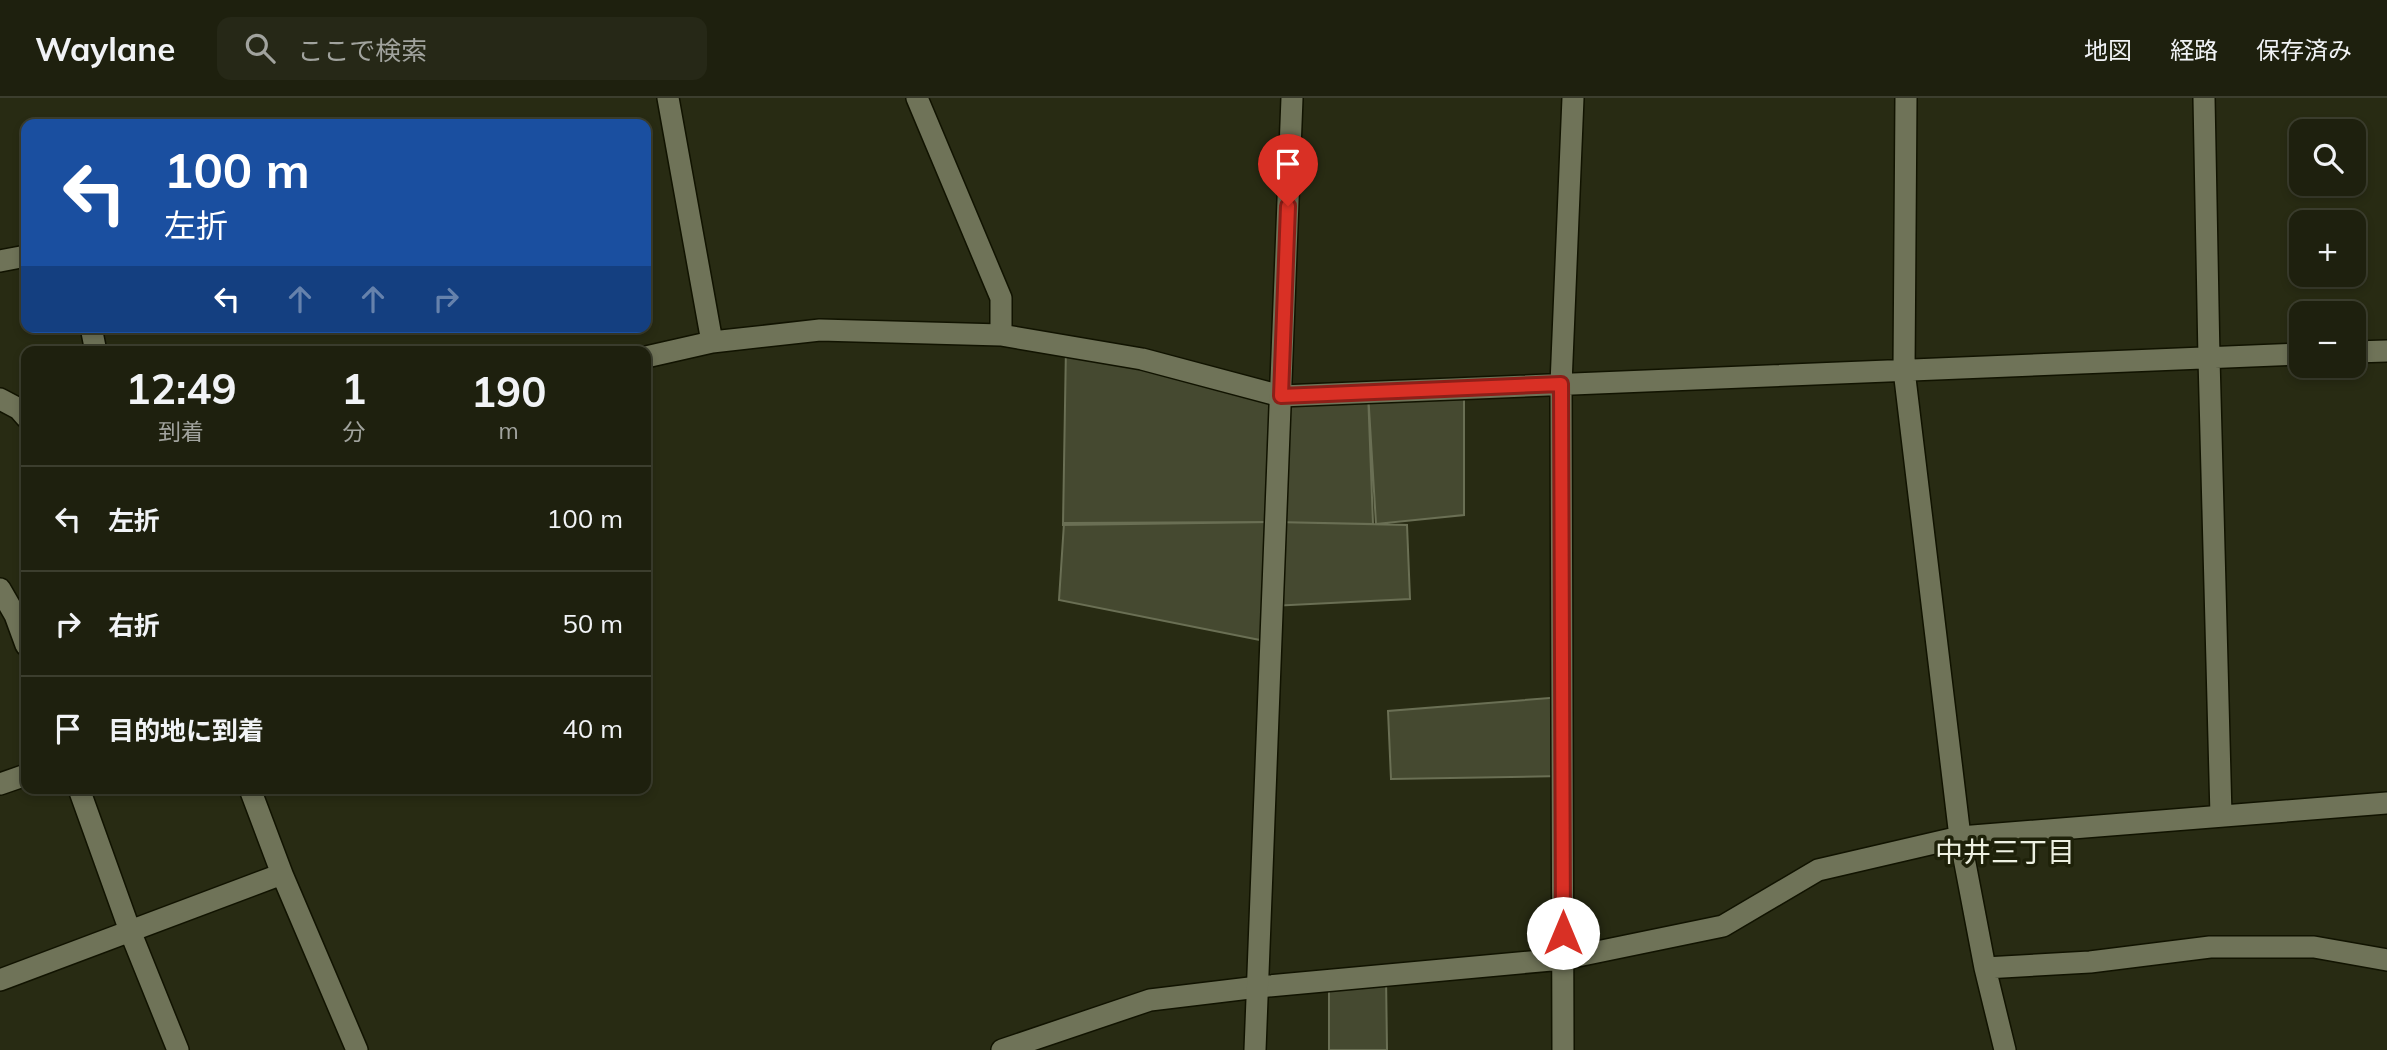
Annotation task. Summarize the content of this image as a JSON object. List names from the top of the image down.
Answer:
{
  "districts": ["中井三丁目"],
  "page": {
    "header": "Waylane",
    "search": "ここで検索",
    "nav": ["地図", "経路", "保存済み"],
    "map_buttons": ["+", "−"],
    "turn": ["100 m", "左折"],
    "eta": [
      "12:49",
      "到着",
      "1",
      "分",
      "190",
      "m"
    ],
    "list": [
      {
        "name": "左折",
        "value": "100 m"
      },
      {
        "name": "右折",
        "value": "50 m"
      },
      {
        "name": "目的地に到着",
        "value": "40 m"
      }
    ]
  }
}
